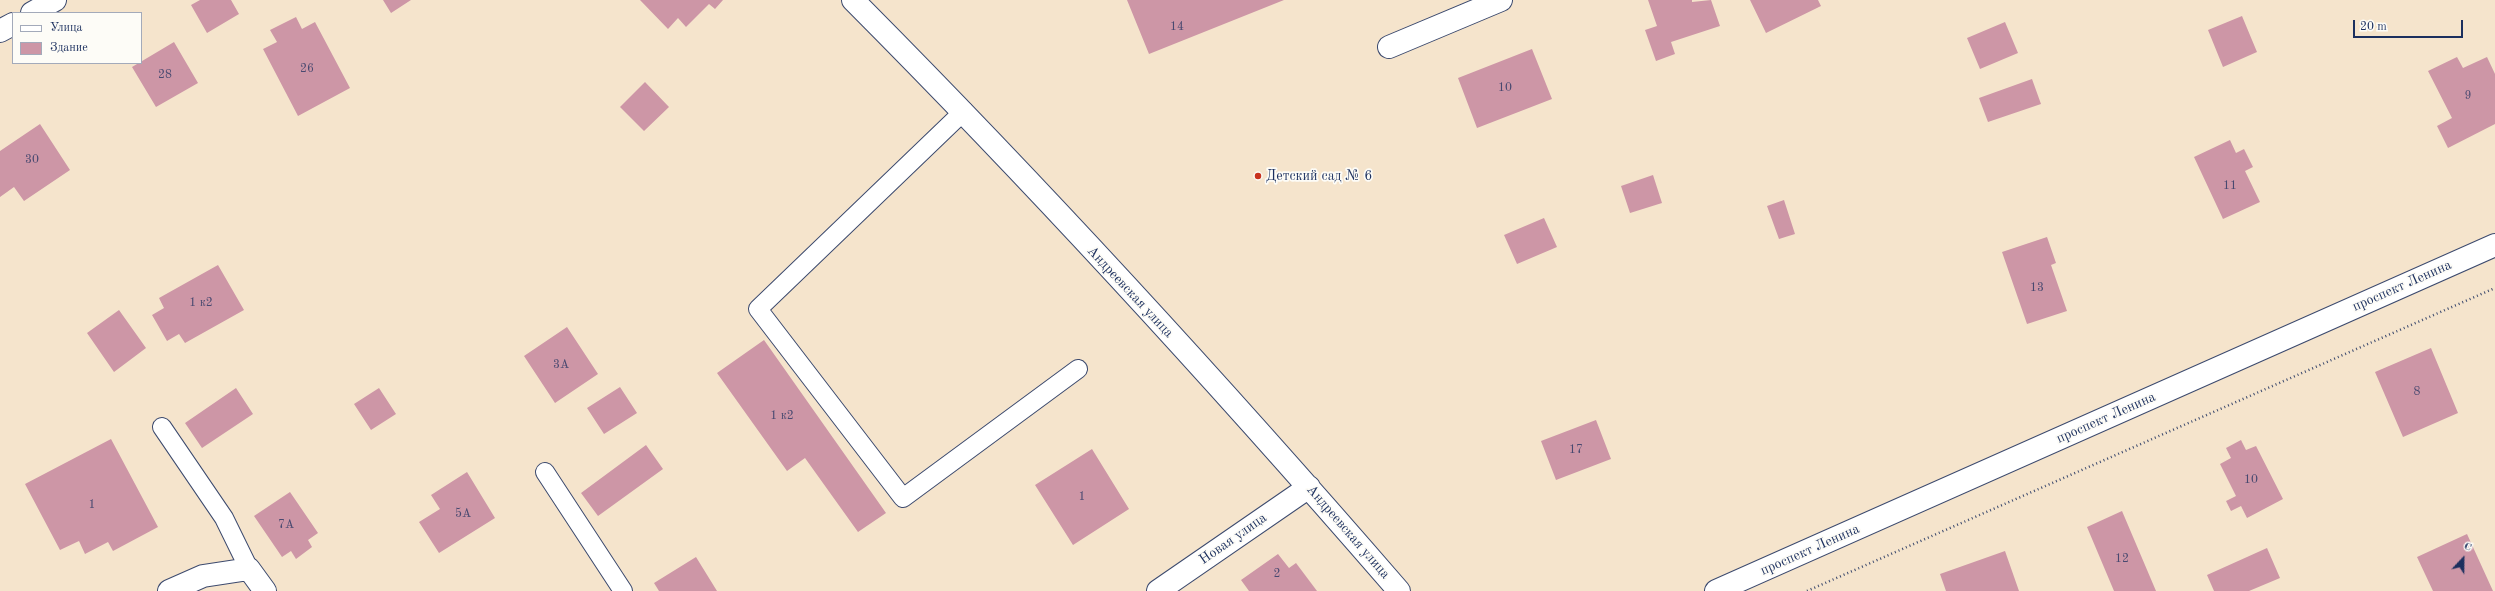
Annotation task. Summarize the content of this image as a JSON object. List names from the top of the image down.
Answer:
{
  "streets": {
    "street": ["проспект Ленина", "Андреевская улица", "Новая улица"]
  },
  "crossings": [
    ["Андреевская улица", "Новая улица"]
  ],
  "places": ["Детский сад № 6"],
  "house_numbers": [
    "14",
    "26",
    "28",
    "10",
    "9",
    "30",
    "11",
    "13",
    "1 к2",
    "3А",
    "8",
    "1 к2",
    "17",
    "10",
    "1",
    "1",
    "5А",
    "7А",
    "12",
    "2"
  ],
  "legend": ["Улица", "Здание"],
  "scale_bar": "20 m",
  "north": "top"
}
